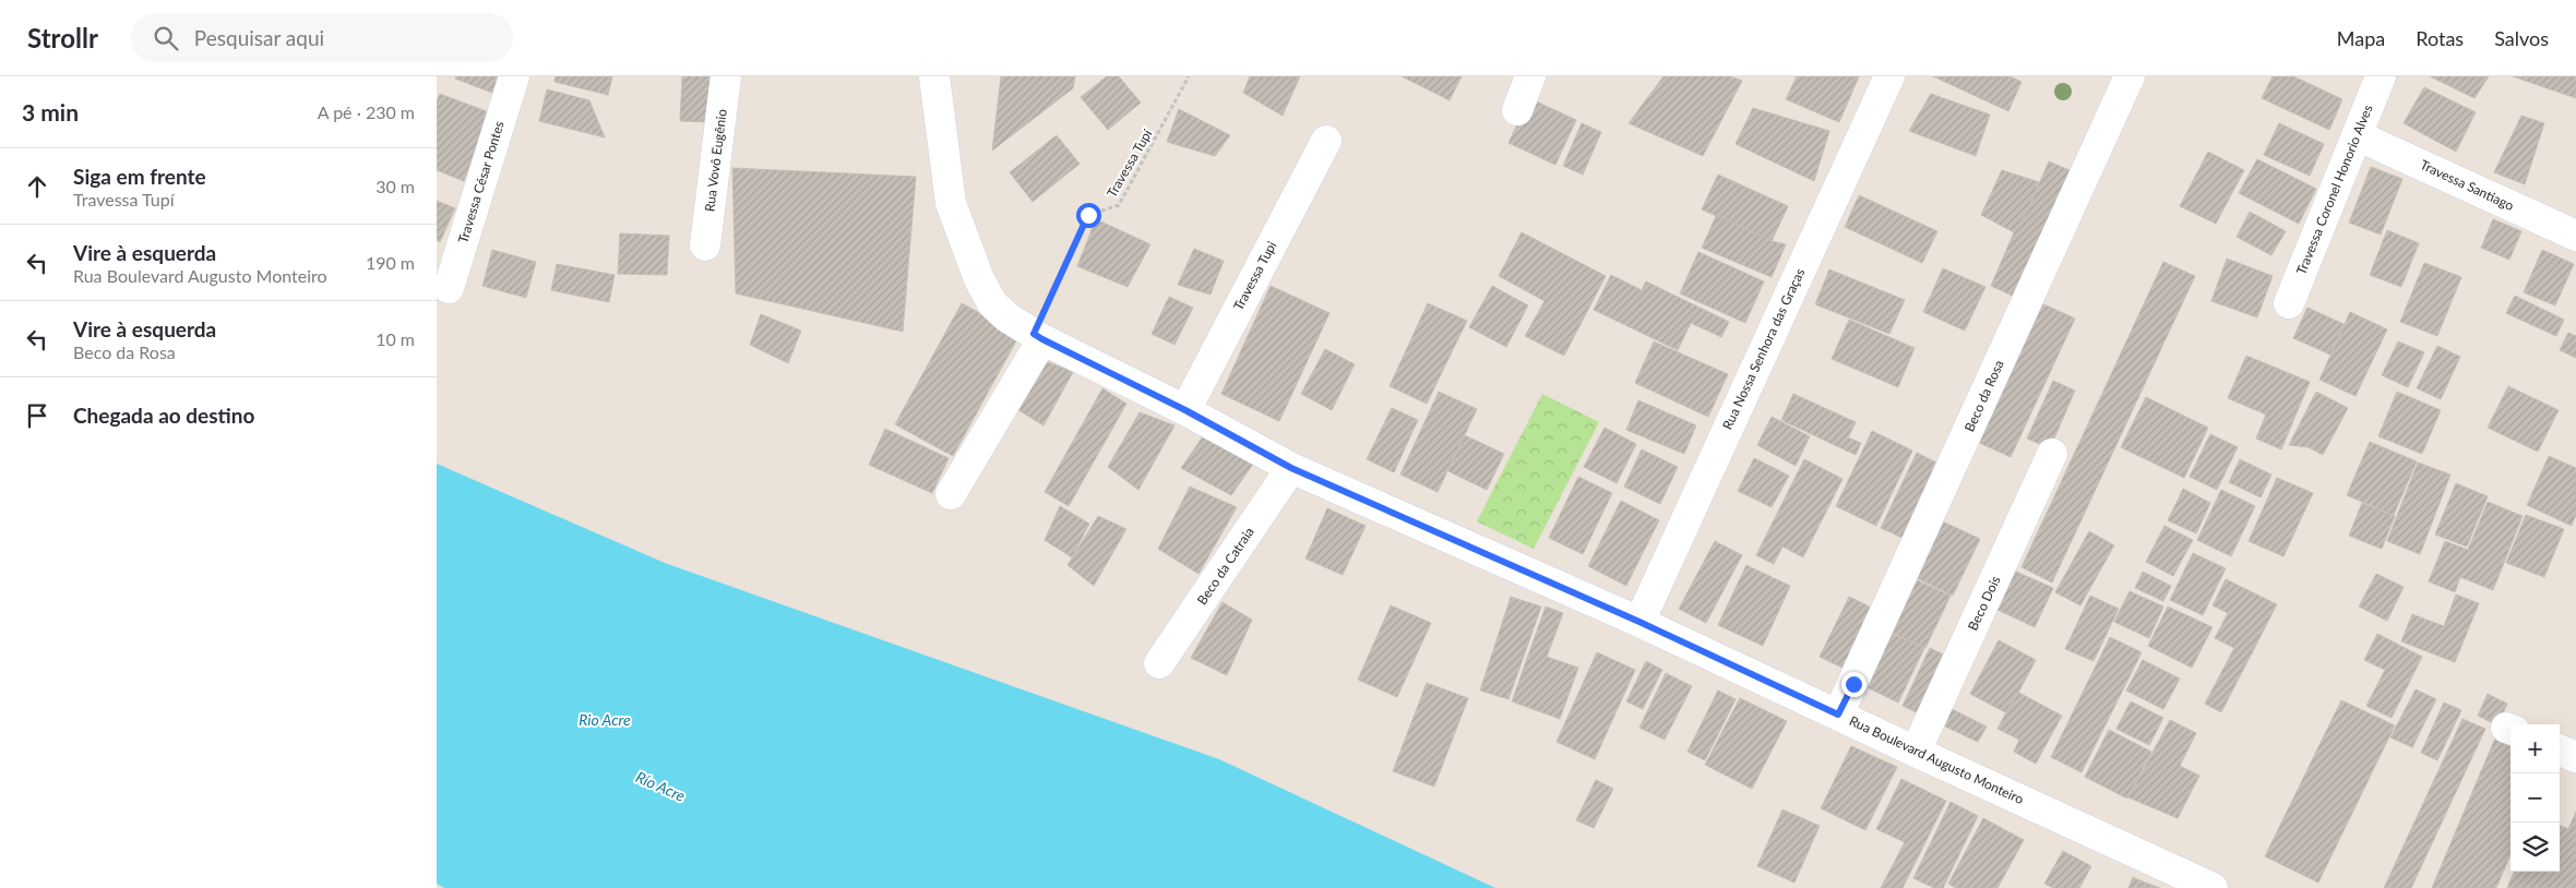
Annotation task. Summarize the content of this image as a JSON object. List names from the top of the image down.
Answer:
{
  "streets": {
    "street": [
      "Rua Vovô Eugênio",
      "Travessa César Pontes",
      "Travessa Santiago",
      "Travessa Coronel Honorio Alves",
      "Travessa Tupi",
      "Rua Nossa Senhora das Graças",
      "Beco da Rosa",
      "Beco da Catraia",
      "Beco Dois",
      "Rua Boulevard Augusto Monteiro"
    ],
    "path": ["Travessa Tupí"]
  },
  "crossings": [
    ["Travessa Tupí", "Rua Boulevard Augusto Monteiro"],
    ["Travessa Santiago", "Travessa Coronel Honorio Alves"],
    ["Travessa Tupi", "Rua Boulevard Augusto Monteiro"],
    ["Rua Nossa Senhora das Graças", "Rua Boulevard Augusto Monteiro"],
    ["Beco da Rosa", "Rua Boulevard Augusto Monteiro"],
    ["Beco da Catraia", "Rua Boulevard Augusto Monteiro"],
    ["Beco Dois", "Rua Boulevard Augusto Monteiro"]
  ],
  "water": ["Rio Acre", "Río Acre"],
  "page": {
    "header": "Strollr",
    "search": "Pesquisar aqui",
    "nav": ["Mapa", "Rotas", "Salvos"],
    "heading": ["3 min", "A pé · 230 m"],
    "list": [
      ["Siga em frente", "Travessa Tupí", "30 m"],
      ["Vire à esquerda", "Rua Boulevard Augusto Monteiro", "190 m"],
      ["Vire à esquerda", "Beco da Rosa", "10 m"],
      "Chegada ao destino"
    ],
    "map_buttons": ["+", "−"]
  }
}
